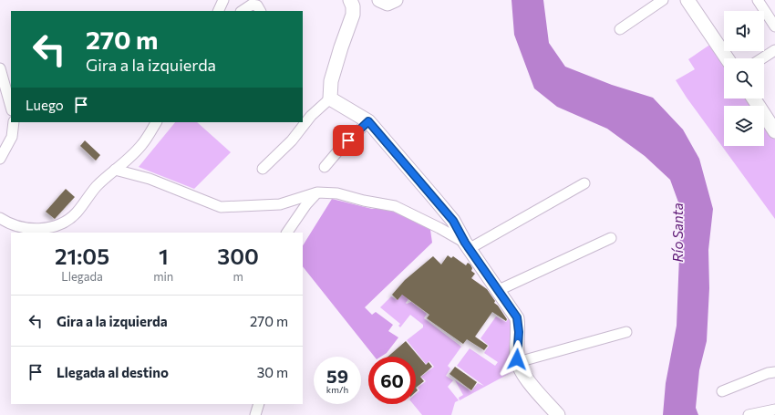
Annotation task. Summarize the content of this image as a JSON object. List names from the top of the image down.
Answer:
{
  "water": ["Río Santa"],
  "page": {
    "turn": ["270 m", "Gira a la izquierda"],
    "then": "Luego",
    "eta": [
      "21:05",
      "Llegada",
      "1",
      "min",
      "300",
      "m"
    ],
    "list": [
      {
        "name": "Gira a la izquierda",
        "value": "270 m"
      },
      {
        "name": "Llegada al destino",
        "value": "30 m"
      }
    ],
    "speed": "59 km/h",
    "limit": "60"
  }
}
